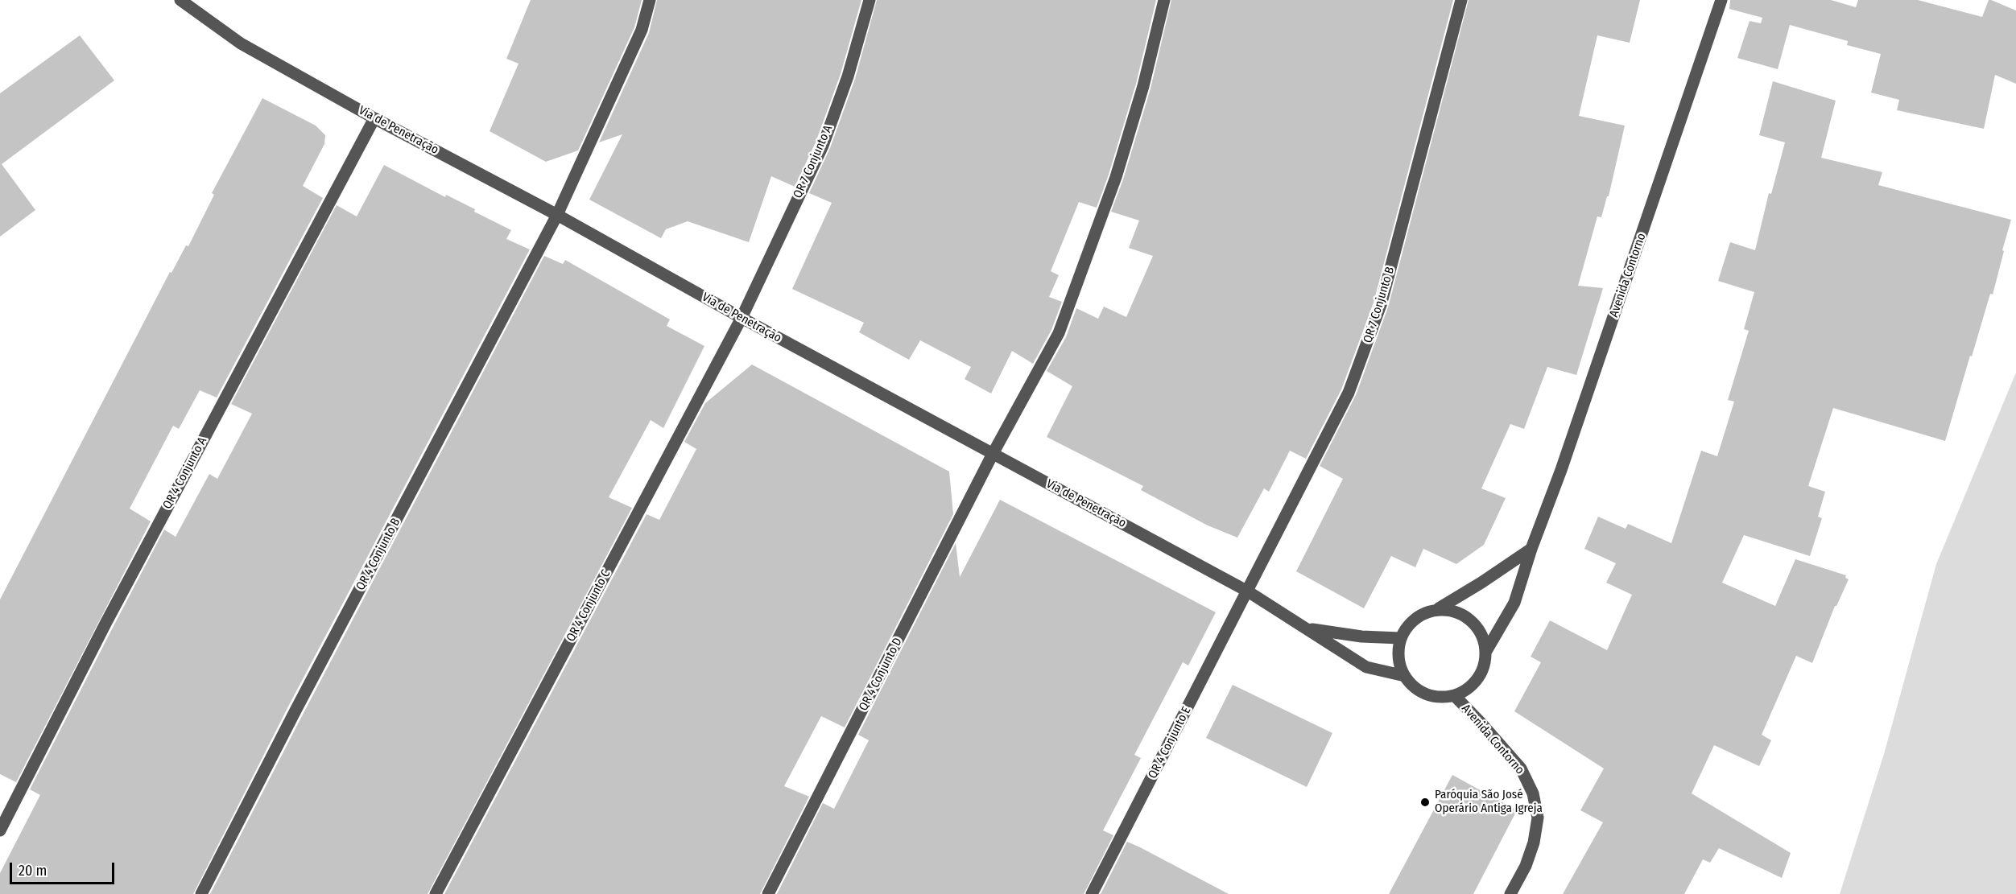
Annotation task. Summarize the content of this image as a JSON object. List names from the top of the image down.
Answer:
{
  "streets": {
    "street": [
      "Via de Penetração",
      "QR 7 Conjunto A",
      "Avenida Contorno",
      "QR 7 Conjunto B",
      "QR 4 Conjunto A",
      "QR 4 Conjunto B",
      "QR 4 Conjunto C",
      "QR 4 Conjunto D",
      "QR 4 Conjunto E"
    ]
  },
  "crossings": [
    ["Via de Penetração", "QR 7 Conjunto A"],
    ["Via de Penetração", "Avenida Contorno"],
    ["Via de Penetração", "QR 7 Conjunto B"],
    ["Via de Penetração", "QR 4 Conjunto A"],
    ["Via de Penetração", "QR 4 Conjunto B"],
    ["Via de Penetração", "QR 4 Conjunto C"],
    ["Via de Penetração", "QR 4 Conjunto D"],
    ["Via de Penetração", "QR 4 Conjunto E"],
    ["QR 7 Conjunto A", "QR 4 Conjunto C"],
    ["QR 7 Conjunto B", "QR 4 Conjunto E"]
  ],
  "places": ["Paróquia São José Operário Antiga Igreja"],
  "scale_bar": "20 m"
}
